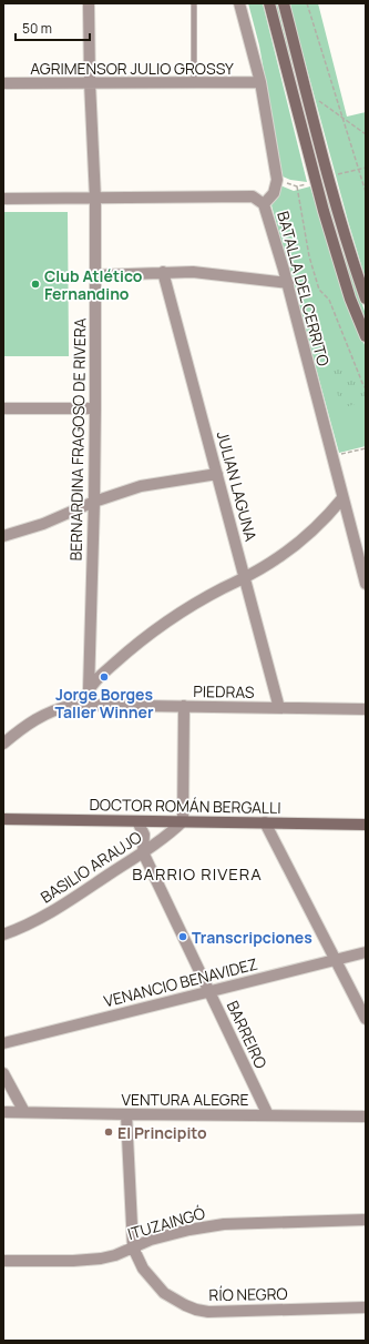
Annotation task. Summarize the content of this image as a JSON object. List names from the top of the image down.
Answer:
{
  "streets": {
    "main road": ["DOCTOR ROMÁN BERGALLI"],
    "street": [
      "AGRIMENSOR JULIO GROSSY",
      "BATALLA DEL CERRITO",
      "BERNARDINA FRAGOSO DE RIVERA",
      "JULIAN LAGUNA",
      "PIEDRAS",
      "BASILIO ARAUJO",
      "VENANCIO BENAVIDEZ",
      "BARREIRO",
      "VENTURA ALEGRE",
      "ITUZAINGÓ",
      "RÍO NEGRO"
    ]
  },
  "crossings": [
    ["AGRIMENSOR JULIO GROSSY", "BATALLA DEL CERRITO"],
    ["AGRIMENSOR JULIO GROSSY", "BERNARDINA FRAGOSO DE RIVERA"],
    ["JULIAN LAGUNA", "PIEDRAS"],
    ["DOCTOR ROMÁN BERGALLI", "BASILIO ARAUJO"],
    ["DOCTOR ROMÁN BERGALLI", "BARREIRO"],
    ["BASILIO ARAUJO", "BARREIRO"],
    ["VENANCIO BENAVIDEZ", "BARREIRO"],
    ["BARREIRO", "VENTURA ALEGRE"],
    ["VENTURA ALEGRE", "RÍO NEGRO"],
    ["ITUZAINGÓ", "RÍO NEGRO"]
  ],
  "districts": ["BARRIO RIVERA"],
  "places": [
    "Club Atlético Fernandino",
    "Jorge Borges Taller Winner",
    "Transcripciones",
    "El Principito"
  ],
  "scale_bar": "50 m"
}
